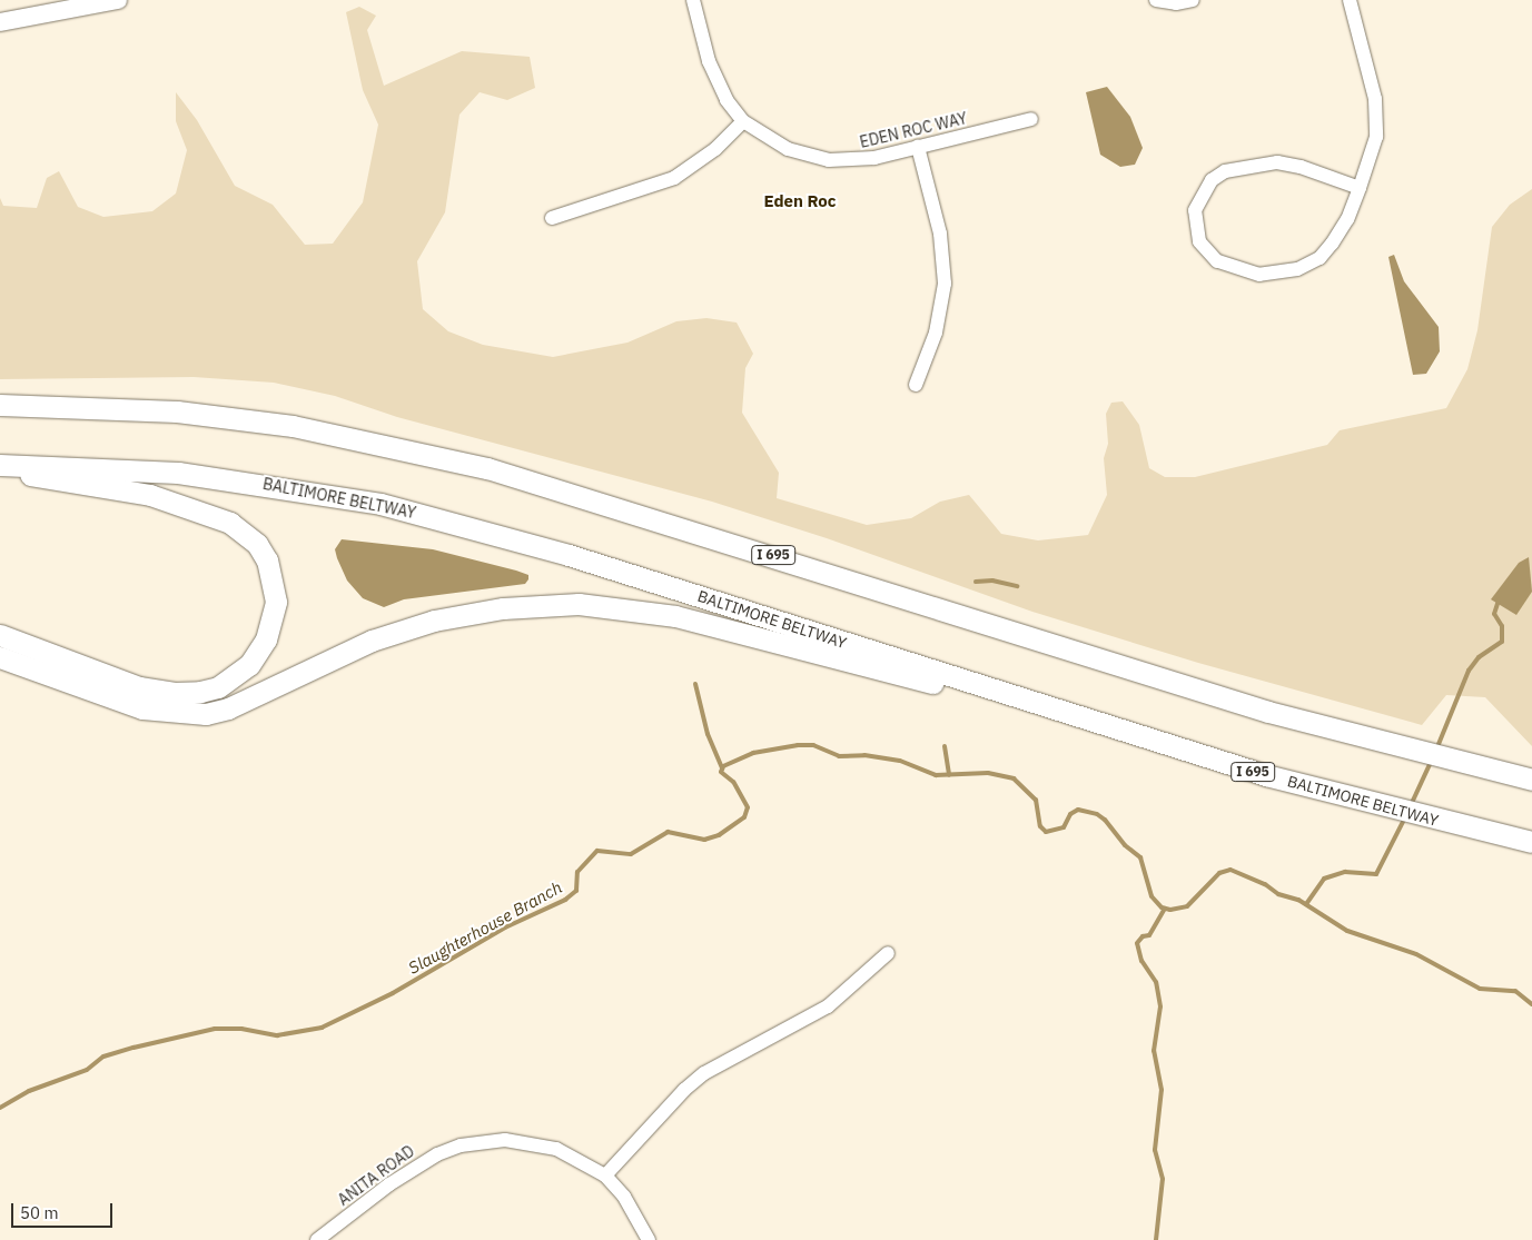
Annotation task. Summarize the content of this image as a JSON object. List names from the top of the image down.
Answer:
{
  "streets": {
    "highway": ["BALTIMORE BELTWAY", "I 695"],
    "street": ["EDEN ROC WAY", "ANITA ROAD"]
  },
  "districts": ["Eden Roc"],
  "water": ["Slaughterhouse Branch"],
  "scale_bar": "50 m"
}
